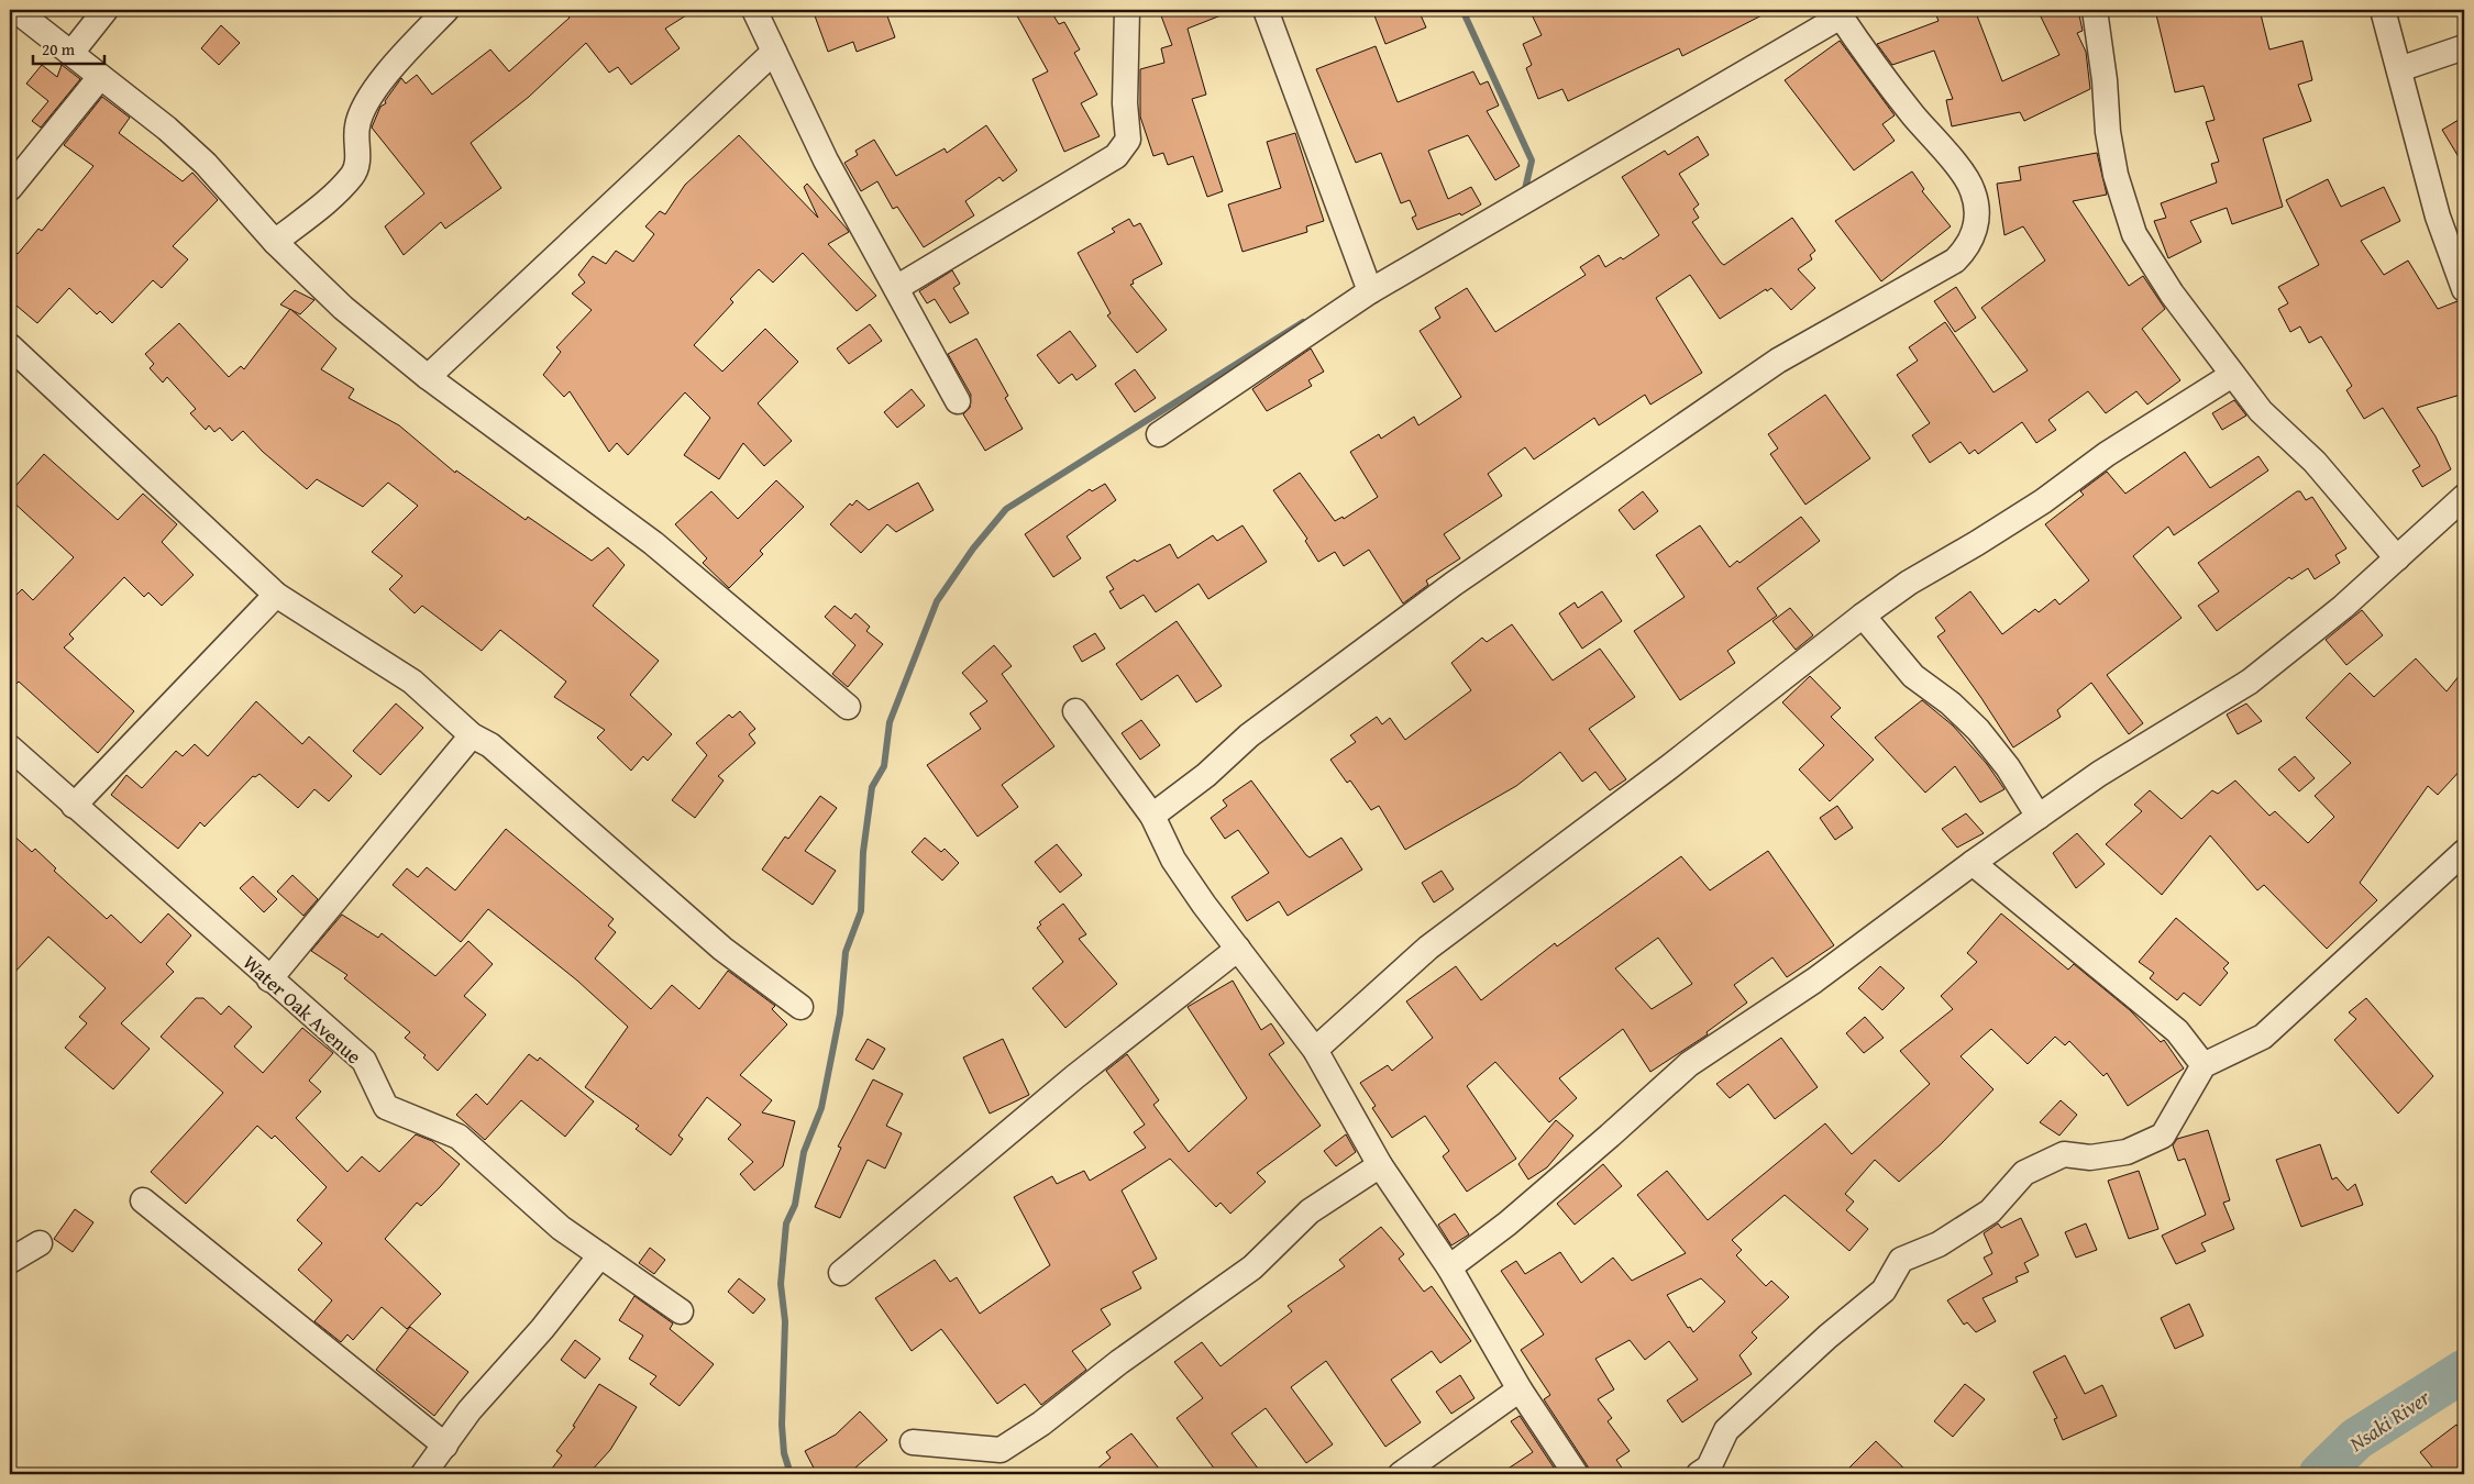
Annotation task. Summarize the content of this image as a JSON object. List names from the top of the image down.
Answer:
{
  "streets": {
    "street": ["Water Oak Avenue"]
  },
  "water": ["Nsaki River"],
  "scale_bar": "20 m"
}
